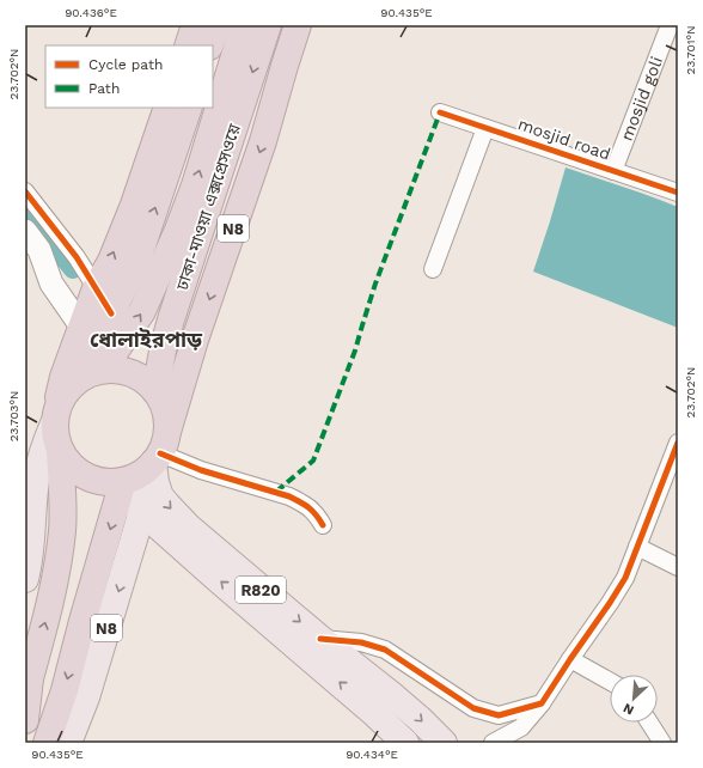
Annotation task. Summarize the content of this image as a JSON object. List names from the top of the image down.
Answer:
{
  "streets": {
    "highway": ["ঢাকা-মাওয়া এক্সপ্রেসওয়ে", "N8"],
    "main road": ["R820"],
    "street": ["mosjid goli", "mosjid road"]
  },
  "crossings": [
    ["mosjid goli", "mosjid road"],
    ["ঢাকা-মাওয়া এক্সপ্রেসওয়ে", "N8"],
    ["ঢাকা-মাওয়া এক্সপ্রেসওয়ে", "R820"],
    ["N8", "R820"]
  ],
  "districts": ["ধোলাইরপাড়"],
  "legend": ["Cycle path", "Path"],
  "north": "bottom left",
  "coordinates": [
    "90.436°E",
    "90.435°E",
    "23.701°N",
    "23.702°N",
    "23.703°N",
    "90.434°E"
  ]
}
